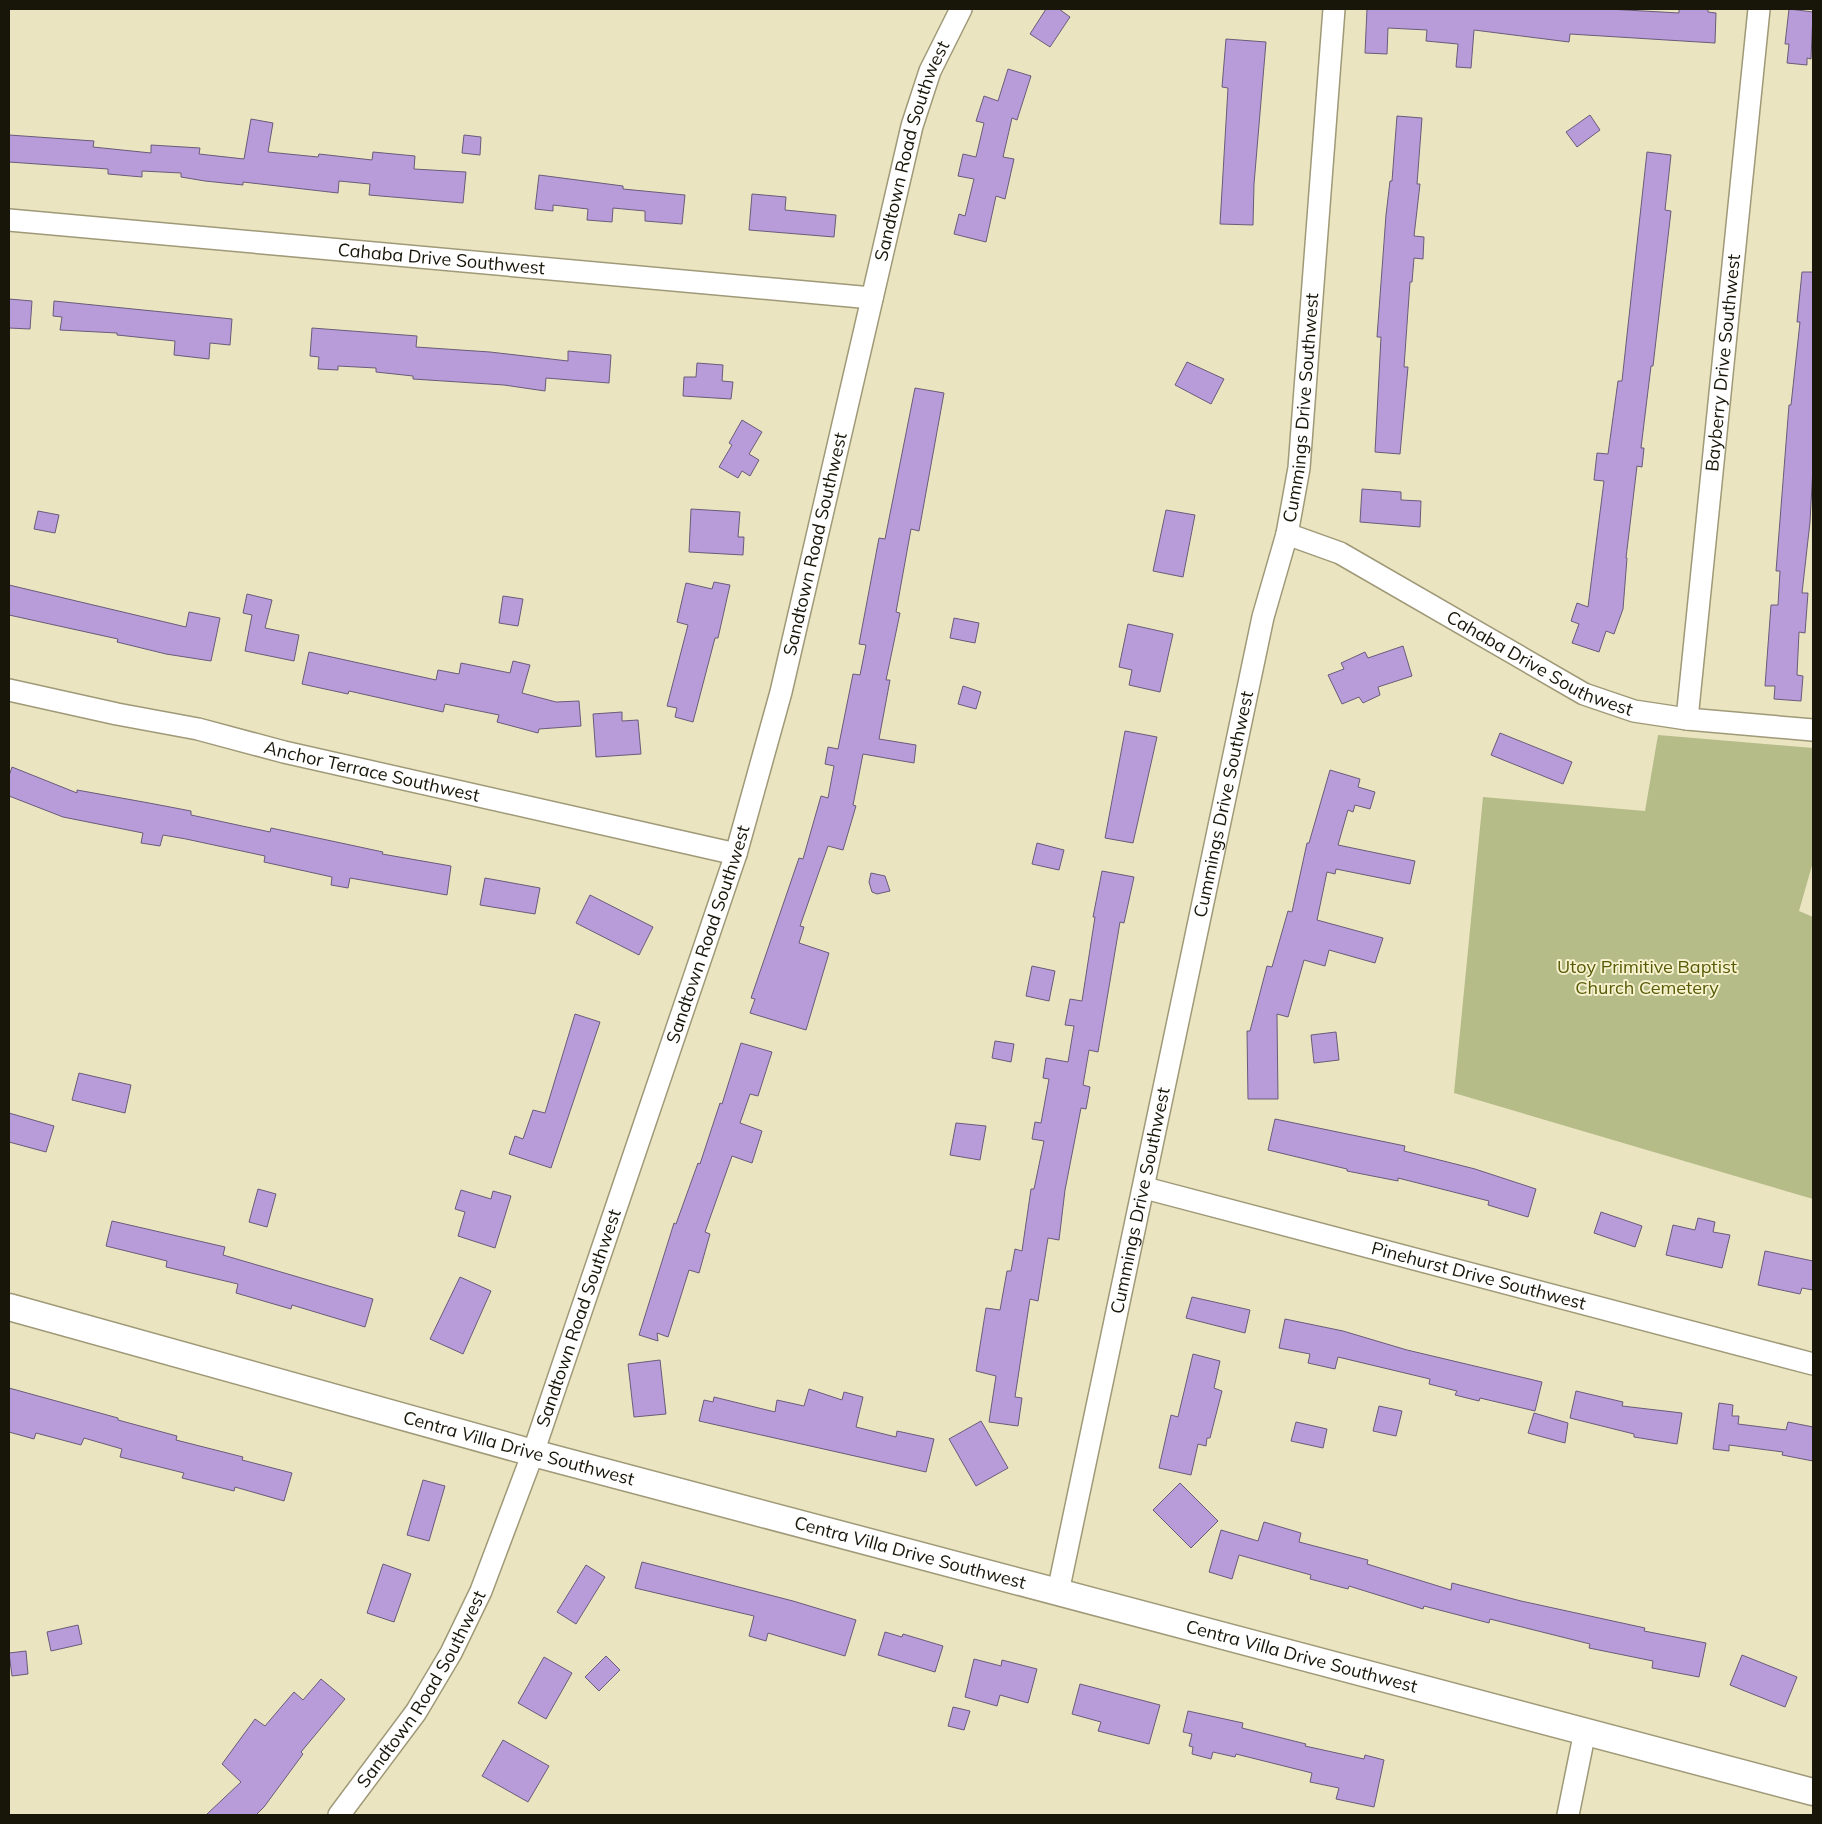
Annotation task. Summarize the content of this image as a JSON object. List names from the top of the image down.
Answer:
{
  "streets": {
    "street": [
      "Sandtown Road Southwest",
      "Cahaba Drive Southwest",
      "Bayberry Drive Southwest",
      "Cummings Drive Southwest",
      "Anchor Terrace Southwest",
      "Pinehurst Drive Southwest",
      "Centra Villa Drive Southwest"
    ]
  },
  "crossings": [
    ["Sandtown Road Southwest", "Cahaba Drive Southwest"],
    ["Sandtown Road Southwest", "Anchor Terrace Southwest"],
    ["Sandtown Road Southwest", "Centra Villa Drive Southwest"],
    ["Cahaba Drive Southwest", "Bayberry Drive Southwest"],
    ["Cahaba Drive Southwest", "Cummings Drive Southwest"],
    ["Cummings Drive Southwest", "Pinehurst Drive Southwest"],
    ["Cummings Drive Southwest", "Centra Villa Drive Southwest"]
  ],
  "parks": ["Utoy Primitive Baptist Church Cemetery"]
}
